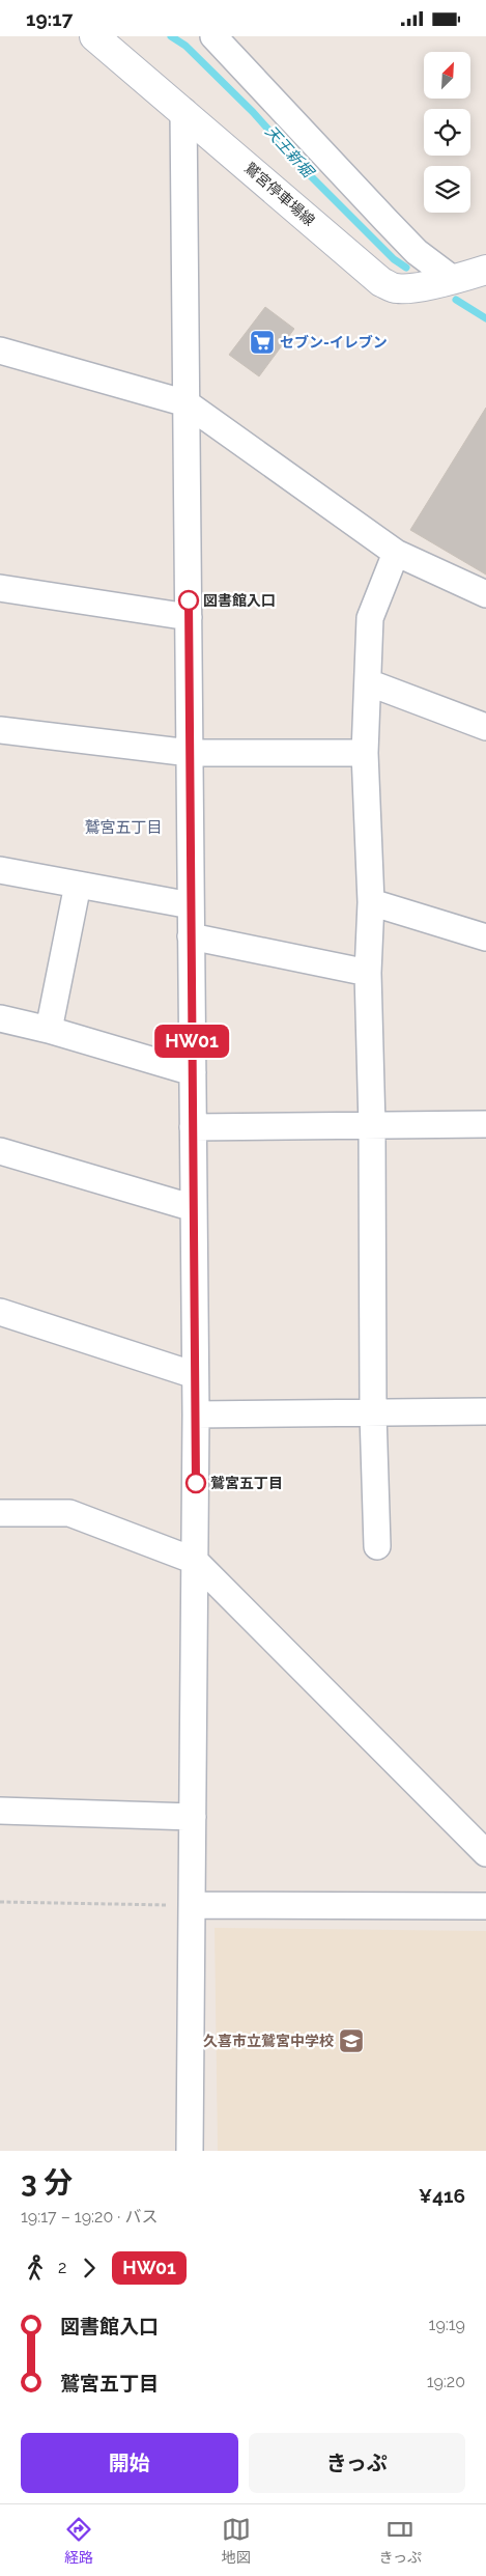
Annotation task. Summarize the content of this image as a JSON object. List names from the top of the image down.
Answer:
{
  "streets": {
    "main road": ["鷲宮停車場線"]
  },
  "districts": ["鷲宮五丁目"],
  "water": ["天王新堀"],
  "places": {
    "supermarket": ["セブン-イレブン"],
    "other": ["図書館入口", "鷲宮五丁目"],
    "school or university": ["久喜市立鷲宮中学校"]
  },
  "lines": ["bus line HW01"],
  "north": "top right",
  "page": {
    "status": "19:17",
    "on_map": "HW01",
    "heading": ["3 分", "19:17 – 19:20 · バス", "¥416"],
    "legs": ["2", "HW01"],
    "list": [
      {
        "name": "図書館入口",
        "value": "19:19"
      },
      {
        "name": "鷲宮五丁目",
        "value": "19:20"
      }
    ],
    "buttons": ["開始", "きっぷ"],
    "tabs": ["経路", "地図", "きっぷ"]
  }
}
